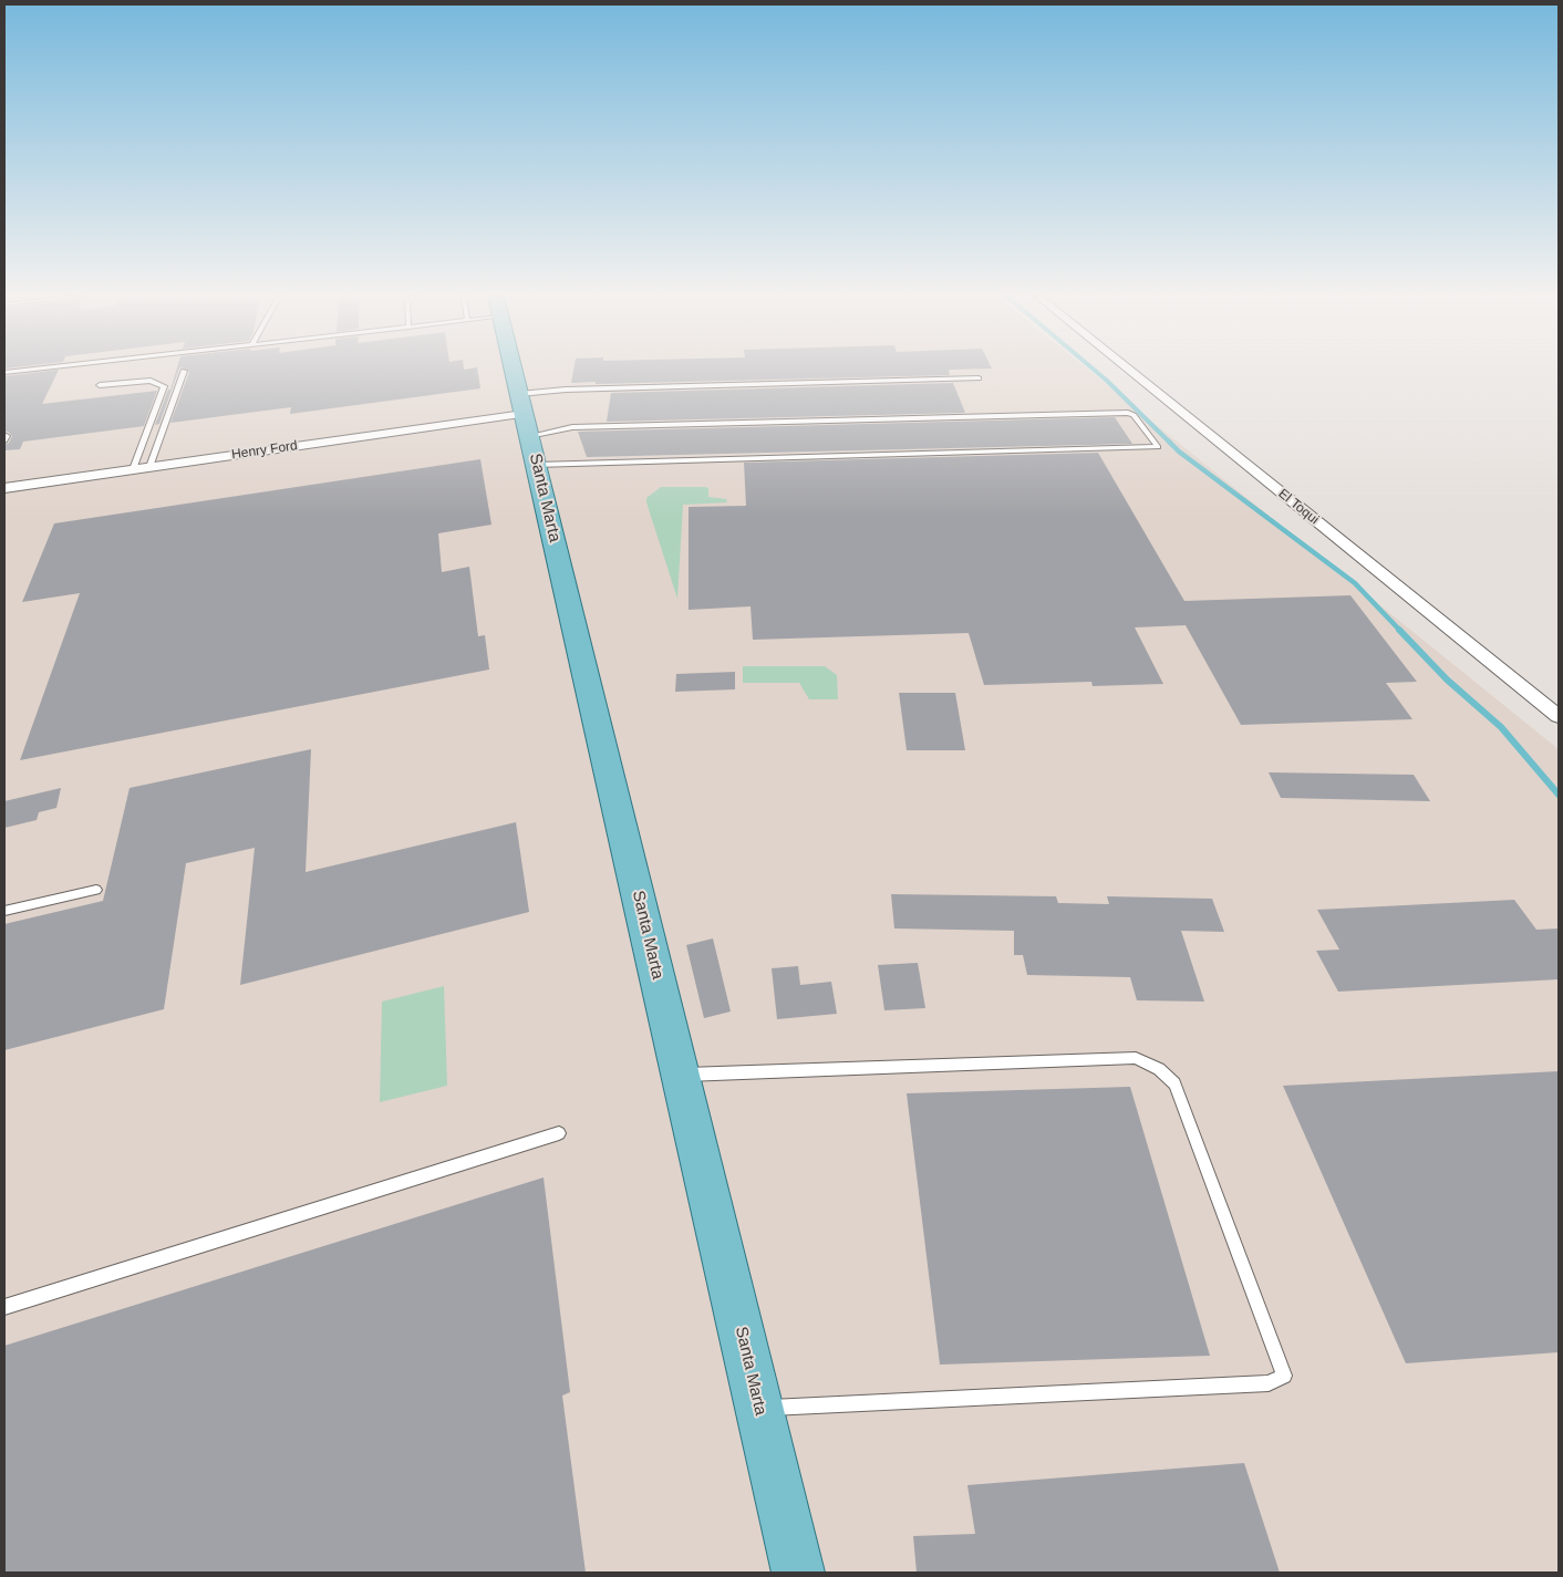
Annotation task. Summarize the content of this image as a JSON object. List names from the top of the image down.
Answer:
{
  "streets": {
    "main road": ["Santa Marta"],
    "street": ["Henry Ford", "El Toqui"]
  },
  "crossings": [
    ["Henry Ford", "Santa Marta"]
  ]
}
